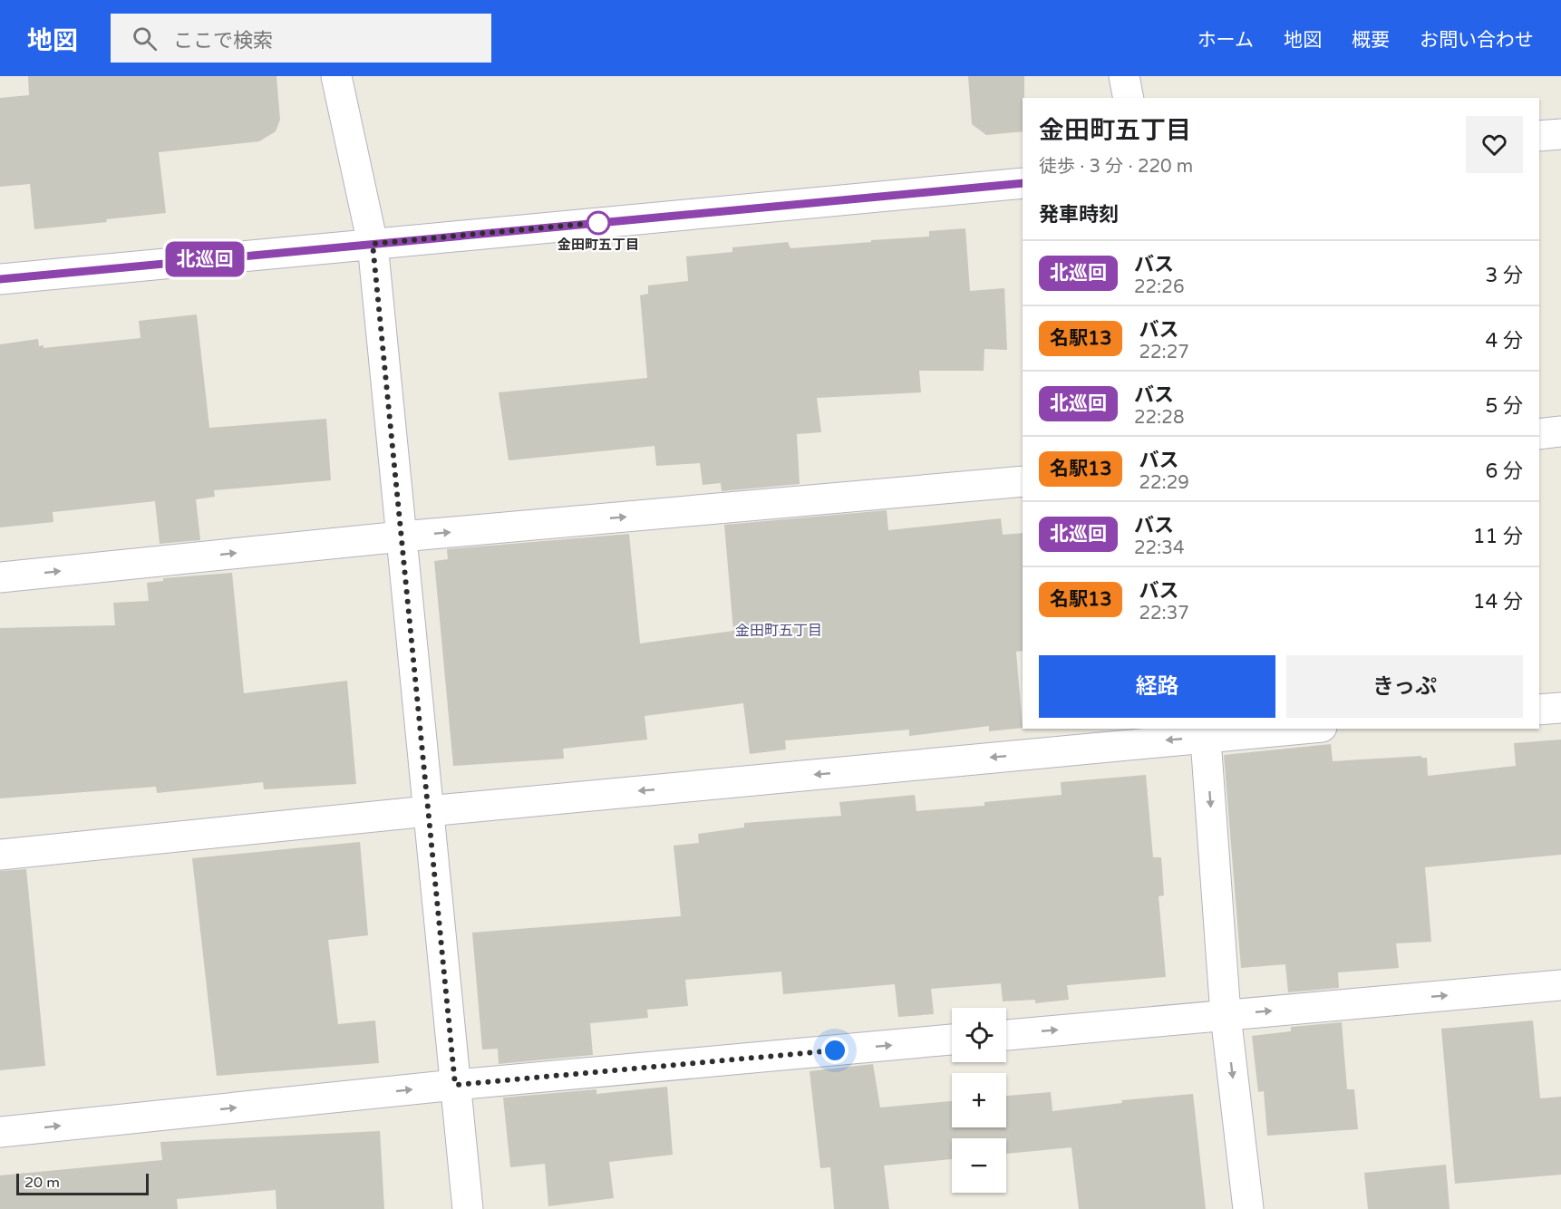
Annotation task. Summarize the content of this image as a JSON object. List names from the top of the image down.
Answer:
{
  "districts": ["金田町五丁目"],
  "places": ["金田町五丁目"],
  "lines": ["bus line 北巡回"],
  "scale_bar": "20 m",
  "page": {
    "header": "地図",
    "search": "ここで検索",
    "nav": [
      "ホーム",
      "地図",
      "概要",
      "お問い合わせ"
    ],
    "on_map": "北巡回",
    "heading": [
      ["金田町五丁目", "徒歩 · 3 分 · 220 m"],
      "発車時刻"
    ],
    "list": [
      {
        "mark": "北巡回",
        "name": "バス",
        "note": "22:26",
        "value": "3 分"
      },
      {
        "mark": "名駅13",
        "name": "バス",
        "note": "22:27",
        "value": "4 分"
      },
      {
        "mark": "北巡回",
        "name": "バス",
        "note": "22:28",
        "value": "5 分"
      },
      {
        "mark": "名駅13",
        "name": "バス",
        "note": "22:29",
        "value": "6 分"
      },
      {
        "mark": "北巡回",
        "name": "バス",
        "note": "22:34",
        "value": "11 分"
      },
      {
        "mark": "名駅13",
        "name": "バス",
        "note": "22:37",
        "value": "14 分"
      }
    ],
    "buttons": ["経路", "きっぷ"],
    "map_buttons": ["+", "−"],
    "scale": "20 m"
  }
}
